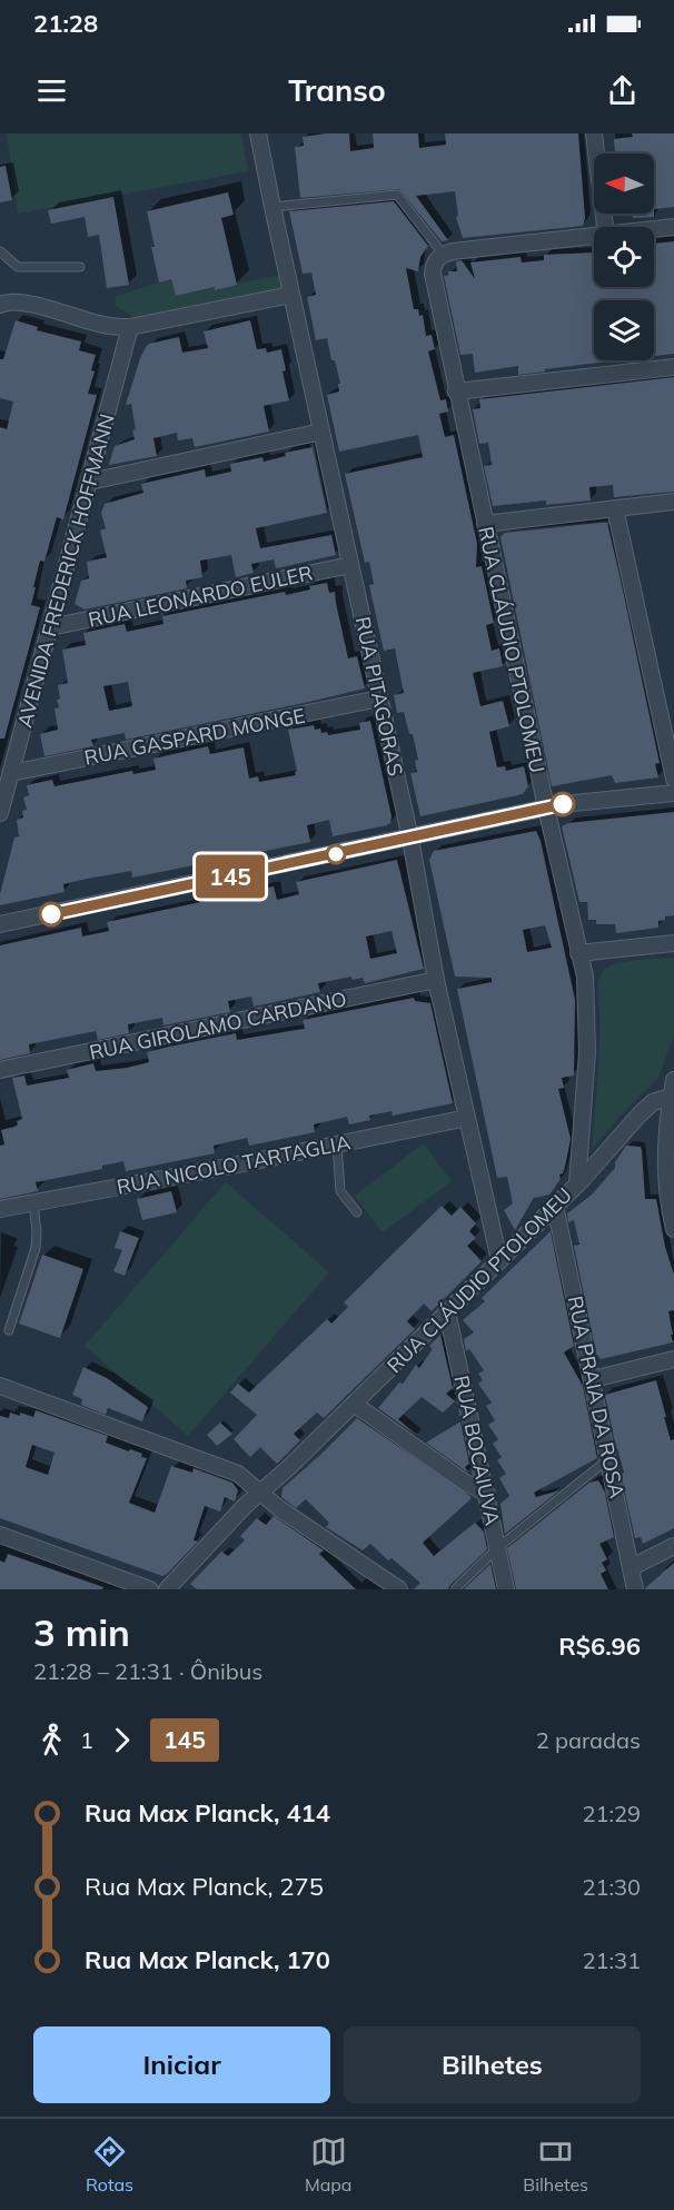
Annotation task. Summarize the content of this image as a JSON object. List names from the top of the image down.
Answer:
{
  "streets": {
    "street": [
      "AVENIDA FREDERICK HOFFMANN",
      "RUA LEONARDO EULER",
      "RUA CLÁUDIO PTOLOMEU",
      "RUA PITAGORAS",
      "RUA GASPARD MONGE",
      "RUA GIROLAMO CARDANO",
      "RUA NICOLO TARTAGLIA",
      "RUA PRAIA DA ROSA",
      "RUA BOCAIUVA"
    ]
  },
  "crossings": [
    ["AVENIDA FREDERICK HOFFMANN", "RUA LEONARDO EULER"],
    ["AVENIDA FREDERICK HOFFMANN", "RUA GASPARD MONGE"],
    ["RUA LEONARDO EULER", "RUA PITAGORAS"],
    ["RUA CLÁUDIO PTOLOMEU", "RUA PITAGORAS"],
    ["RUA CLÁUDIO PTOLOMEU", "RUA PRAIA DA ROSA"],
    ["RUA CLÁUDIO PTOLOMEU", "RUA BOCAIUVA"],
    ["RUA PITAGORAS", "RUA GASPARD MONGE"],
    ["RUA PITAGORAS", "RUA GIROLAMO CARDANO"],
    ["RUA PITAGORAS", "RUA NICOLO TARTAGLIA"]
  ],
  "lines": ["bus line 145"],
  "north": "left",
  "page": {
    "status": "21:28",
    "header": "Transo",
    "on_map": "145",
    "heading": ["3 min", "21:28 – 21:31 · Ônibus", "R$6.96"],
    "legs": ["1", "145", "2 paradas"],
    "list": [
      {
        "name": "Rua Max Planck, 414",
        "value": "21:29"
      },
      {
        "name": "Rua Max Planck, 275",
        "value": "21:30"
      },
      {
        "name": "Rua Max Planck, 170",
        "value": "21:31"
      }
    ],
    "buttons": ["Iniciar", "Bilhetes"],
    "tabs": ["Rotas", "Mapa", "Bilhetes"]
  }
}
